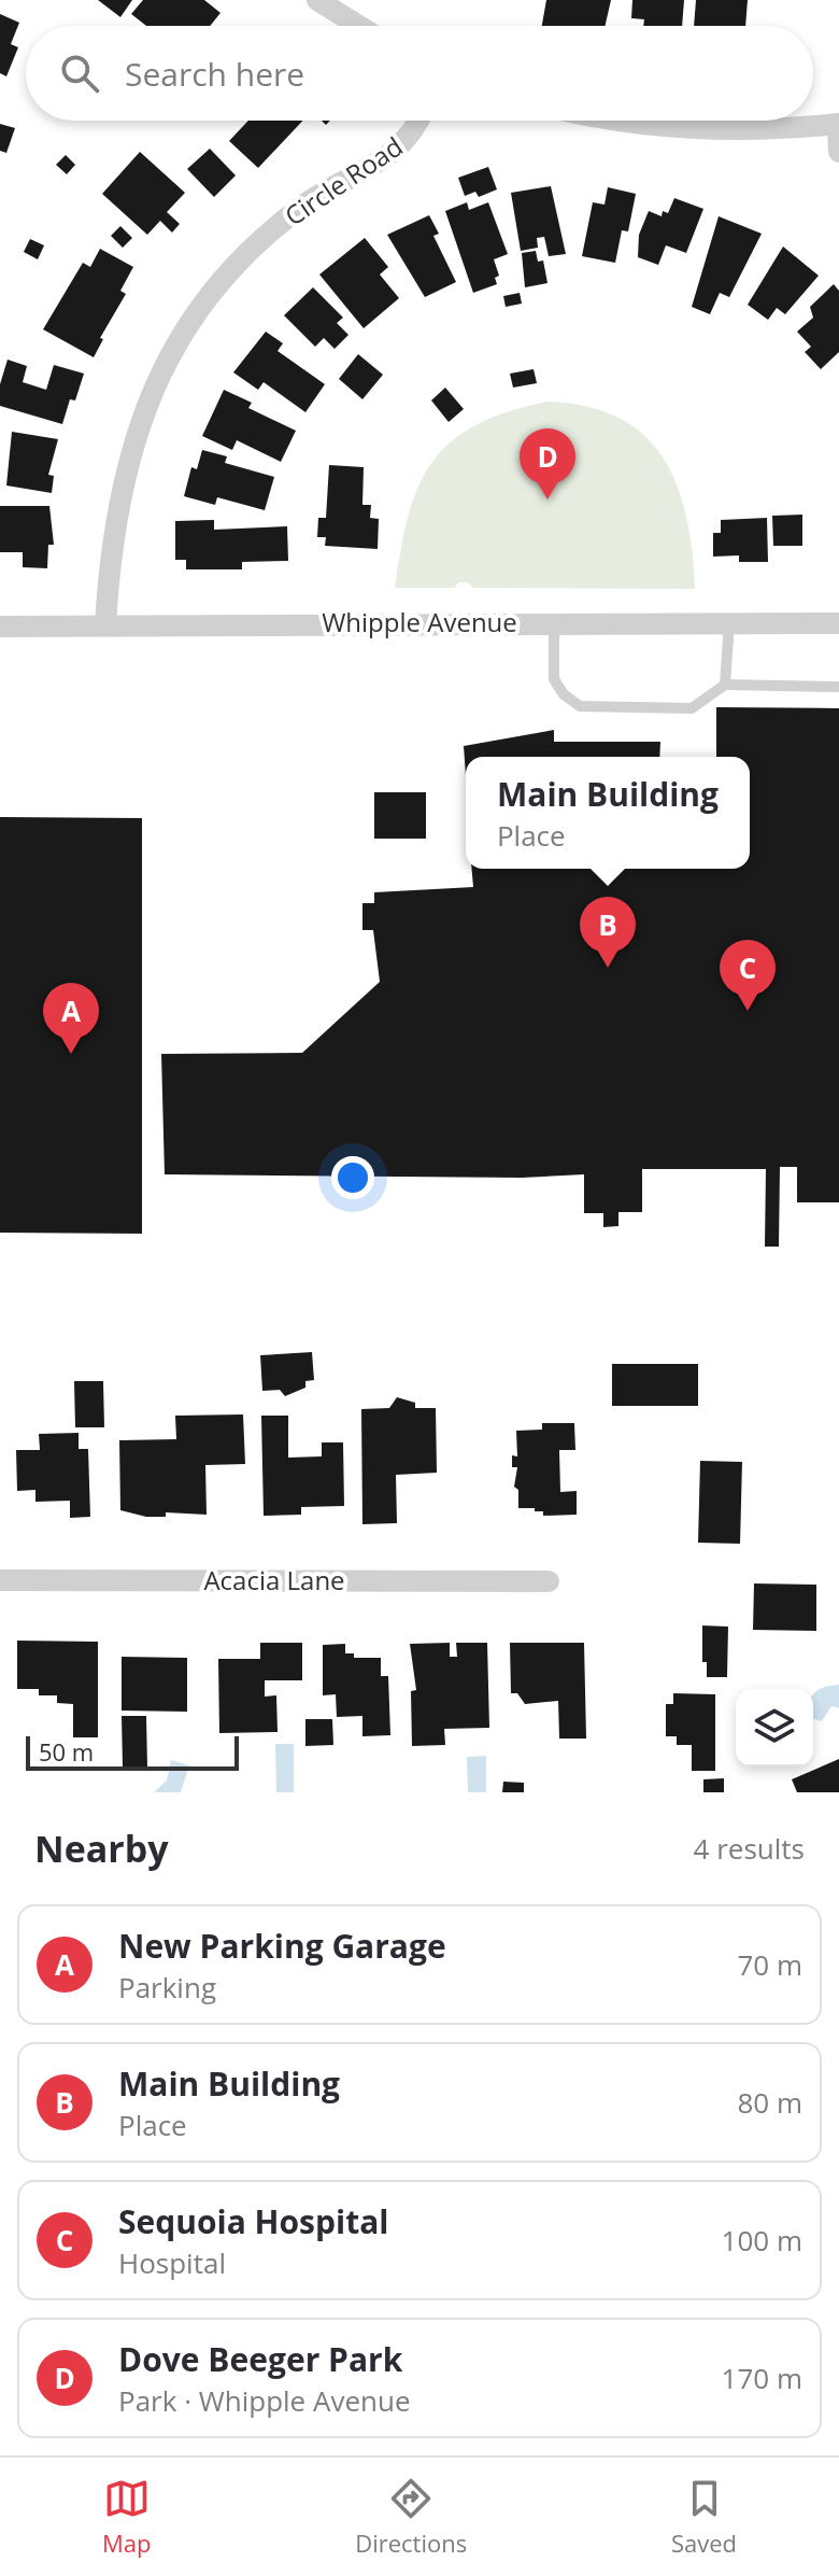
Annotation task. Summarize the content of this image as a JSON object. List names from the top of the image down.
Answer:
{
  "streets": {
    "street": ["Circle Road", "Whipple Avenue", "Acacia Lane"]
  },
  "crossings": [
    ["Circle Road", "Whipple Avenue"]
  ],
  "scale_bar": "50 m",
  "page": {
    "search": "Search here",
    "pins": [
      "D",
      "B",
      "C",
      "A"
    ],
    "popup": ["Main Building", "Place"],
    "scale": "50 m",
    "heading": ["Nearby", "4 results"],
    "list": [
      {
        "mark": "A",
        "name": "New Parking Garage",
        "note": "Parking",
        "value": "70 m"
      },
      {
        "mark": "B",
        "name": "Main Building",
        "note": "Place",
        "value": "80 m"
      },
      {
        "mark": "C",
        "name": "Sequoia Hospital",
        "note": "Hospital",
        "value": "100 m"
      },
      {
        "mark": "D",
        "name": "Dove Beeger Park",
        "note": "Park · Whipple Avenue",
        "value": "170 m"
      }
    ],
    "nav": ["Map", "Directions", "Saved"]
  }
}
